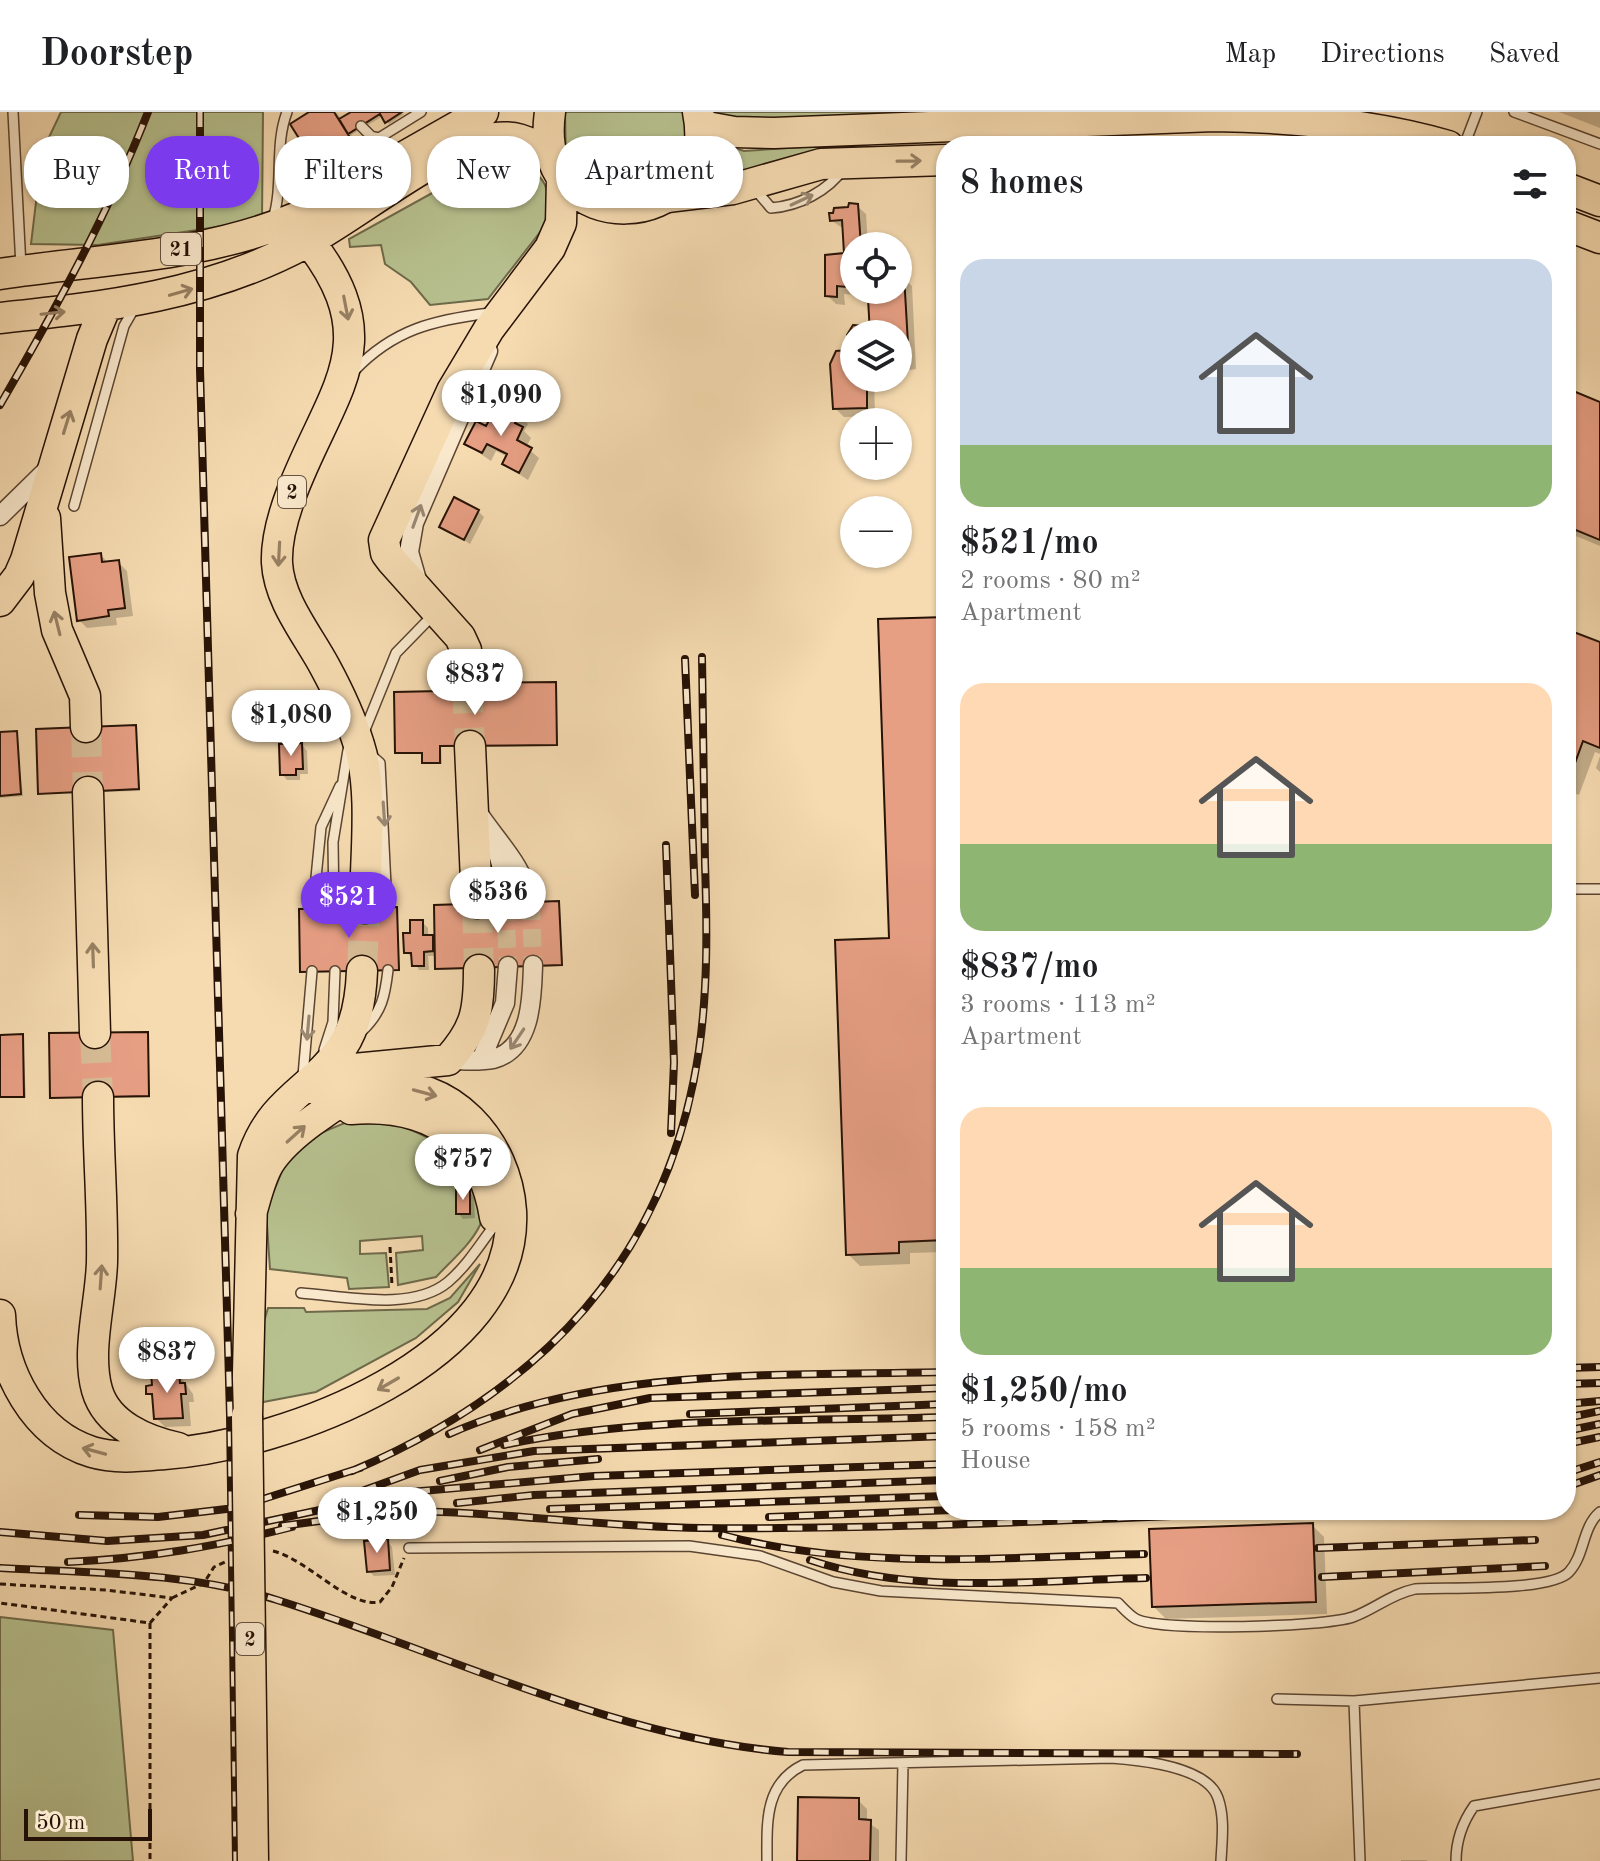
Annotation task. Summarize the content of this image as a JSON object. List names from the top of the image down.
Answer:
{
  "streets": {
    "main road": ["21", "2"]
  },
  "scale_bar": "50 m",
  "page": {
    "header": "Doorstep",
    "nav": ["Map", "Directions", "Saved"],
    "chip": [
      "Buy",
      "Rent",
      "Filters",
      "New",
      "Apartment"
    ],
    "heading": "8 homes",
    "map_buttons": ["+", "−"],
    "list": [
      {
        "name": "$521/mo",
        "note": "2 rooms · 80 m² · Apartment"
      },
      {
        "name": "$837/mo",
        "note": "3 rooms · 113 m² · Apartment"
      },
      {
        "name": "$1,250/mo",
        "note": "5 rooms · 158 m² · House"
      }
    ],
    "price": [
      "$1,090",
      "$837",
      "$1,080",
      "$536",
      "$521",
      "$757",
      "$837",
      "$1,250"
    ],
    "scale": "50 m"
  }
}
